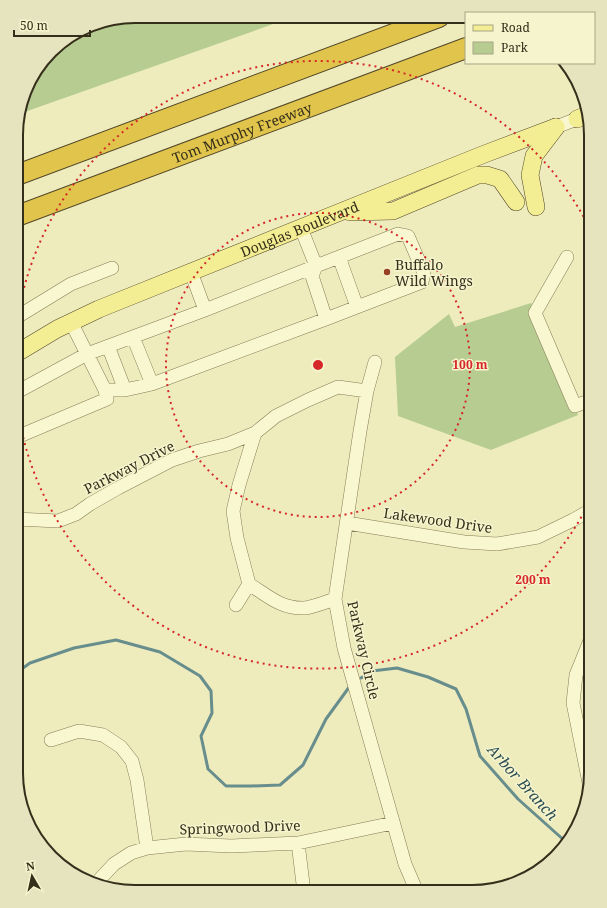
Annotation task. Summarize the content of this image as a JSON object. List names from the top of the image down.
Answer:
{
  "streets": {
    "highway": ["Tom Murphy Freeway"],
    "main road": ["Douglas Boulevard"],
    "street": [
      "Parkway Drive",
      "Lakewood Drive",
      "Parkway Circle",
      "Springwood Drive"
    ]
  },
  "crossings": [
    ["Parkway Drive", "Parkway Circle"],
    ["Lakewood Drive", "Parkway Circle"],
    ["Parkway Circle", "Springwood Drive"]
  ],
  "water": ["Arbor Branch"],
  "places": ["Buffalo Wild Wings"],
  "legend": ["Road", "Park"],
  "scale_bar": "50 m",
  "north": "top",
  "rings": ["100 m", "200 m"]
}
